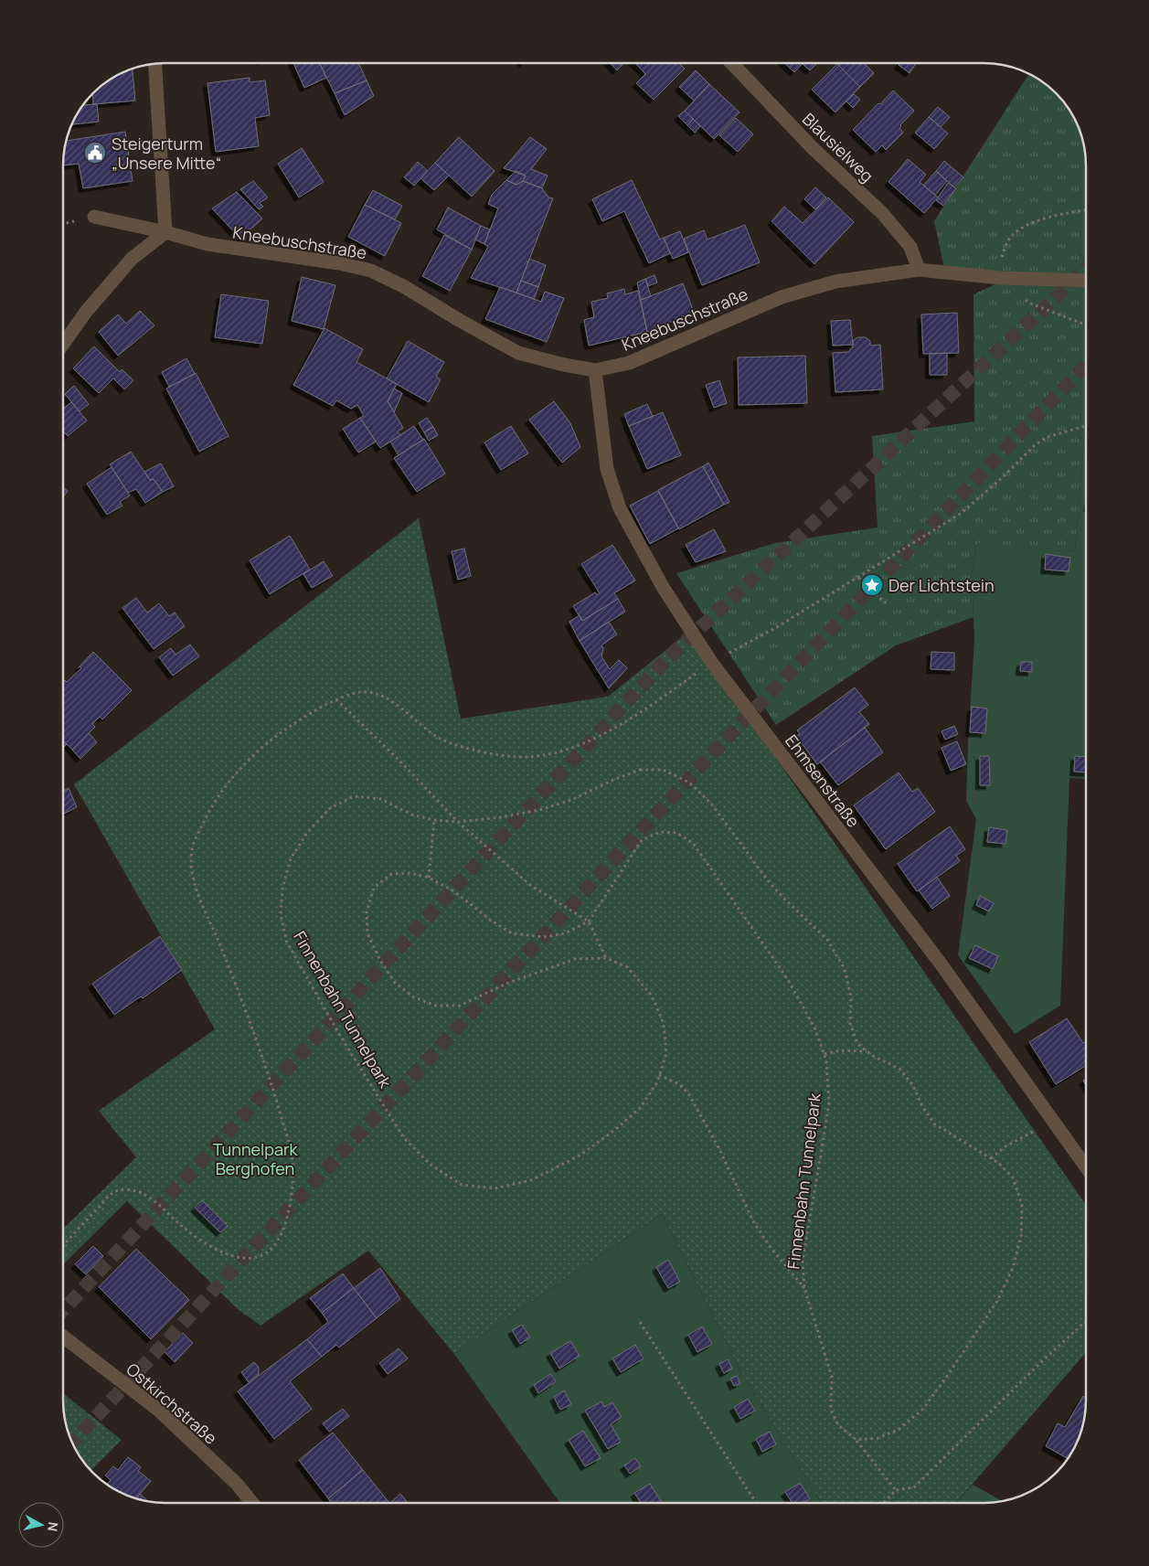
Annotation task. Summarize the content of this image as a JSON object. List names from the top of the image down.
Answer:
{
  "streets": {
    "street": [
      "Blausielweg",
      "Kneebuschstraße",
      "Ehmsenstraße",
      "Ostkirchstraße"
    ],
    "path": ["Finnenbahn Tunnelpark"]
  },
  "crossings": [
    ["Blausielweg", "Kneebuschstraße"],
    ["Kneebuschstraße", "Ehmsenstraße"]
  ],
  "parks": ["Tunnelpark Berghofen"],
  "places": {
    "public building": ["Steigerturm „Unsere Mitte“"],
    "place": ["Der Lichtstein"]
  },
  "north": "right"
}
